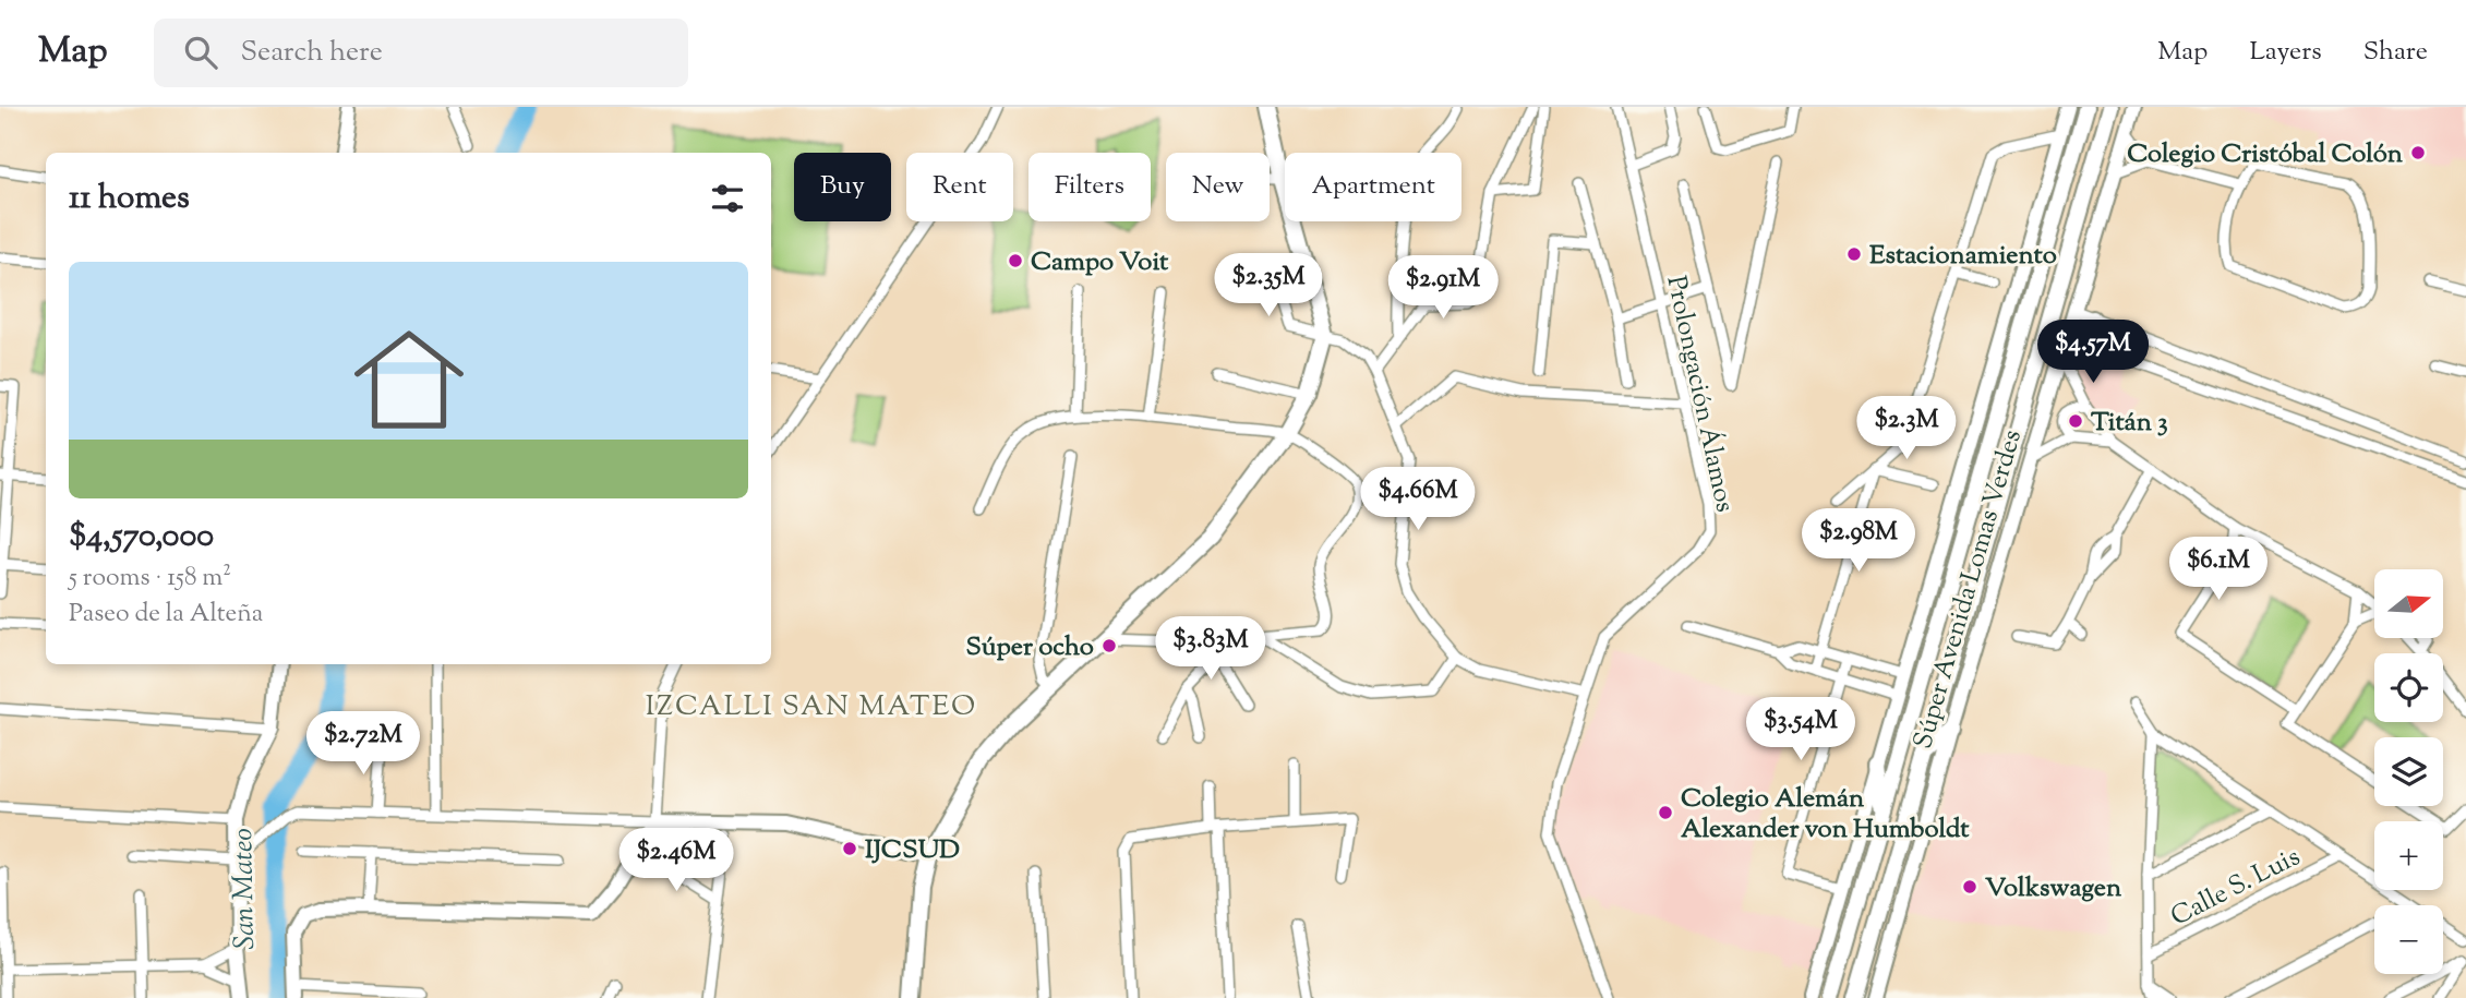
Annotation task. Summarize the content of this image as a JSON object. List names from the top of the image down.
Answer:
{
  "streets": {
    "main road": ["Súper Avenida Lomas Verdes"],
    "street": ["Prolongación Álamos", "Calle S. Luis"]
  },
  "districts": ["IZCALLI SAN MATEO"],
  "water": ["San Mateo"],
  "places": [
    "Colegio Cristóbal Colón",
    "Estacionamiento",
    "Campo Voit",
    "Titán 3",
    "Súper ocho",
    "Colegio Alemán Alexander von Humboldt",
    "IJCSUD",
    "Volkswagen"
  ],
  "north": "right",
  "page": {
    "header": "Map",
    "search": "Search here",
    "nav": ["Map", "Layers", "Share"],
    "chip": [
      "Buy",
      "Rent",
      "Filters",
      "New",
      "Apartment"
    ],
    "heading": "11 homes",
    "list": [
      {
        "name": "$4,570,000",
        "note": "5 rooms · 158 m² · Paseo de la Alteña"
      }
    ],
    "price": [
      "$2.35M",
      "$2.91M",
      "$4.57M",
      "$2.3M",
      "$4.66M",
      "$2.98M",
      "$6.1M",
      "$3.83M",
      "$3.54M",
      "$2.72M",
      "$2.46M"
    ],
    "map_buttons": ["+", "−"]
  }
}
